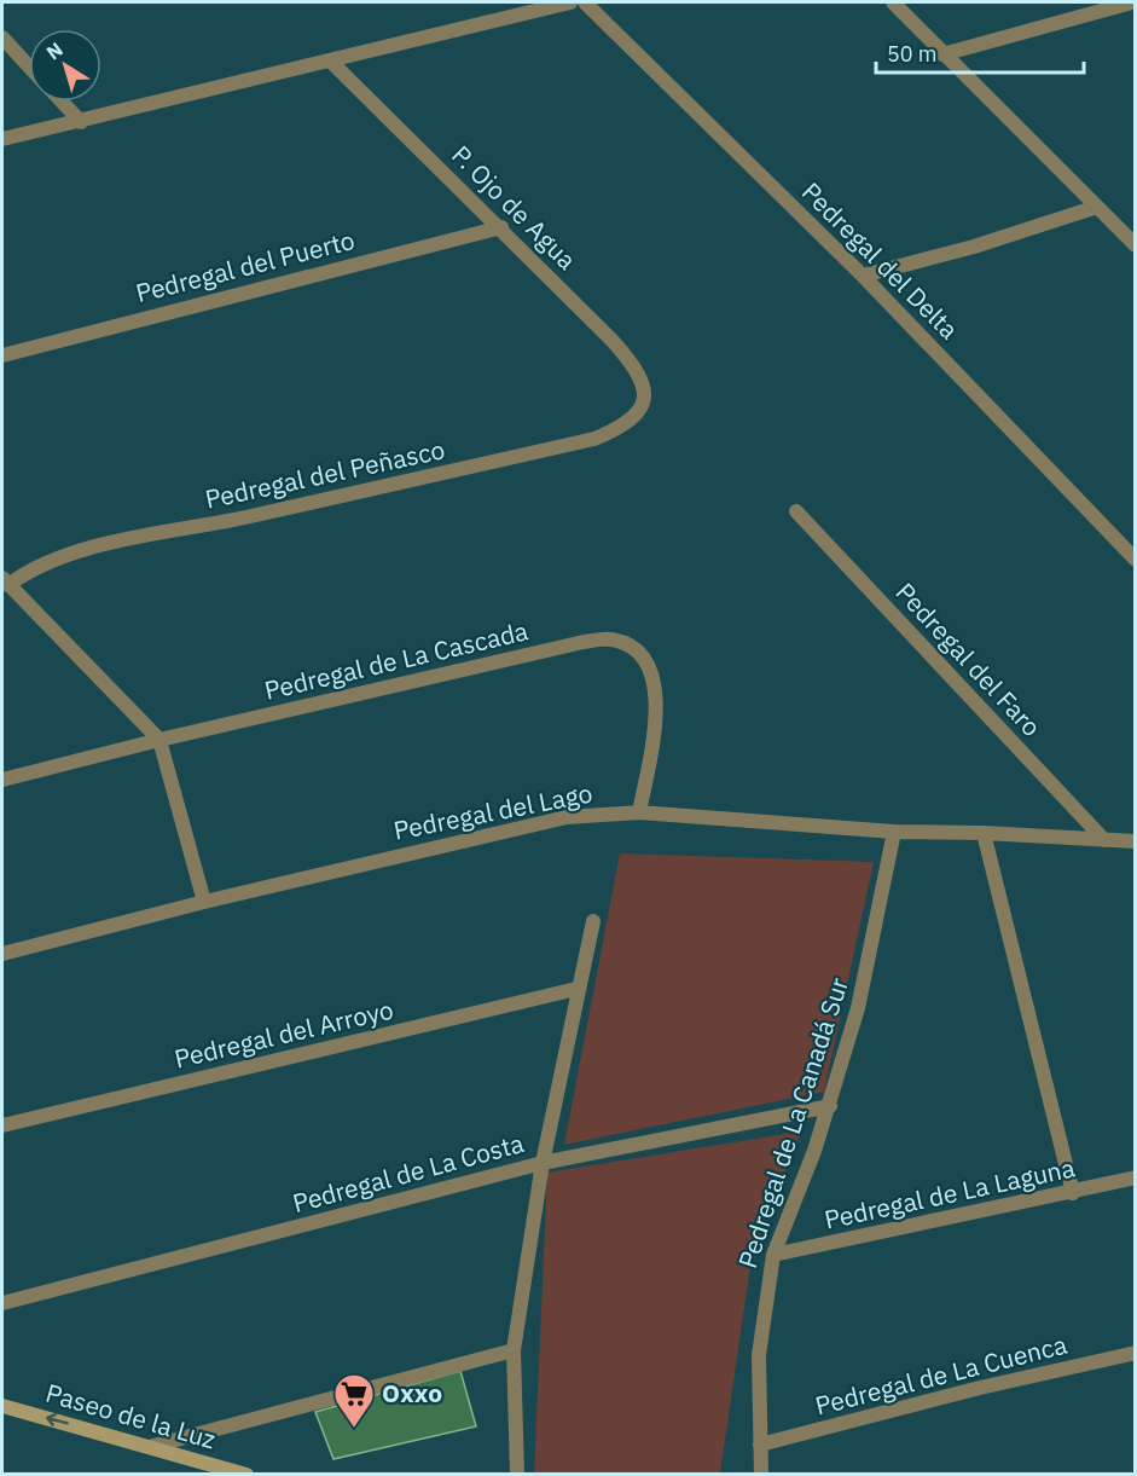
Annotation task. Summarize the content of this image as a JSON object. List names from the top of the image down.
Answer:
{
  "streets": {
    "street": [
      "P. Ojo de Agua",
      "Pedregal del Delta",
      "Pedregal del Puerto",
      "Pedregal del Peñasco",
      "Pedregal del Faro",
      "Pedregal de La Cascada",
      "Pedregal del Lago",
      "Pedregal del Arroyo",
      "Pedregal de La Canadá Sur",
      "Pedregal de La Costa",
      "Pedregal de La Laguna",
      "Pedregal de La Cuenca",
      "Paseo de la Luz"
    ]
  },
  "crossings": [
    ["P. Ojo de Agua", "Pedregal del Puerto"],
    ["P. Ojo de Agua", "Pedregal del Peñasco"],
    ["Pedregal del Faro", "Pedregal del Lago"],
    ["Pedregal de La Cascada", "Pedregal del Lago"],
    ["Pedregal del Lago", "Pedregal de La Canadá Sur"],
    ["Pedregal de La Canadá Sur", "Pedregal de La Costa"],
    ["Pedregal de La Canadá Sur", "Pedregal de La Laguna"],
    ["Pedregal de La Canadá Sur", "Pedregal de La Cuenca"]
  ],
  "one_way": ["Paseo de la Luz"],
  "places": {
    "supermarket": ["Oxxo"]
  },
  "scale_bar": "50 m",
  "north": "top left"
}
